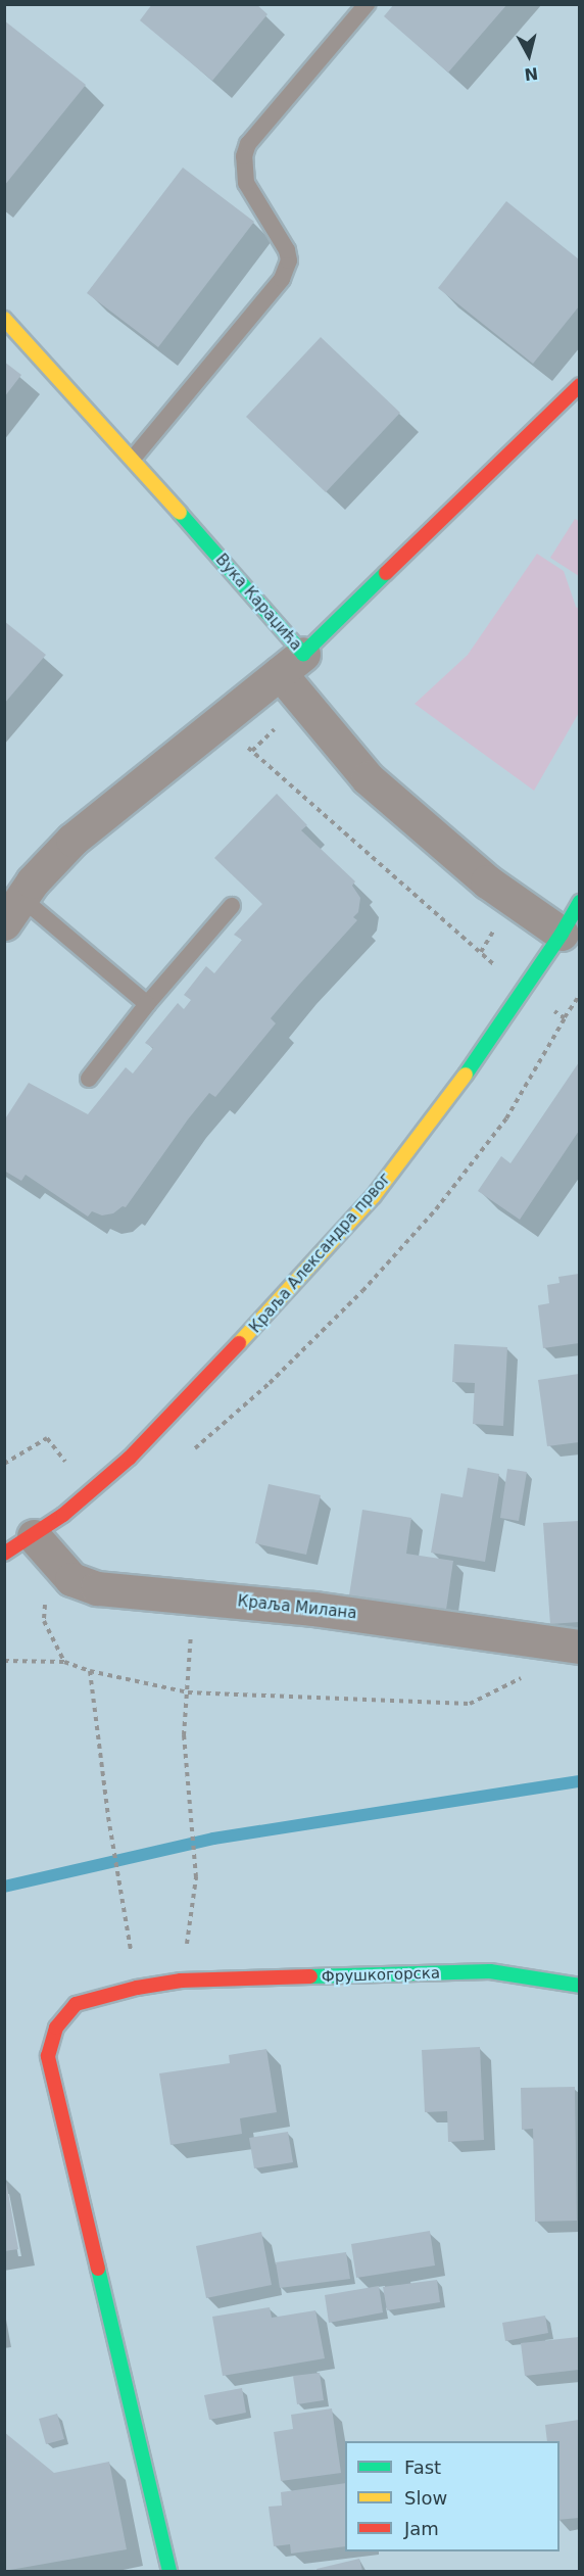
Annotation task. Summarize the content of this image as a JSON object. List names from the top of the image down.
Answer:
{
  "streets": {
    "street": [
      "Вука Караџића",
      "Краља Александра првог",
      "Краља Милана",
      "Фрушкогорска"
    ]
  },
  "crossings": [
    ["Вука Караџића", "Краља Александра првог"],
    ["Краља Александра првог", "Краља Милана"]
  ],
  "legend": ["Fast", "Slow", "Jam"],
  "north": "bottom"
}
